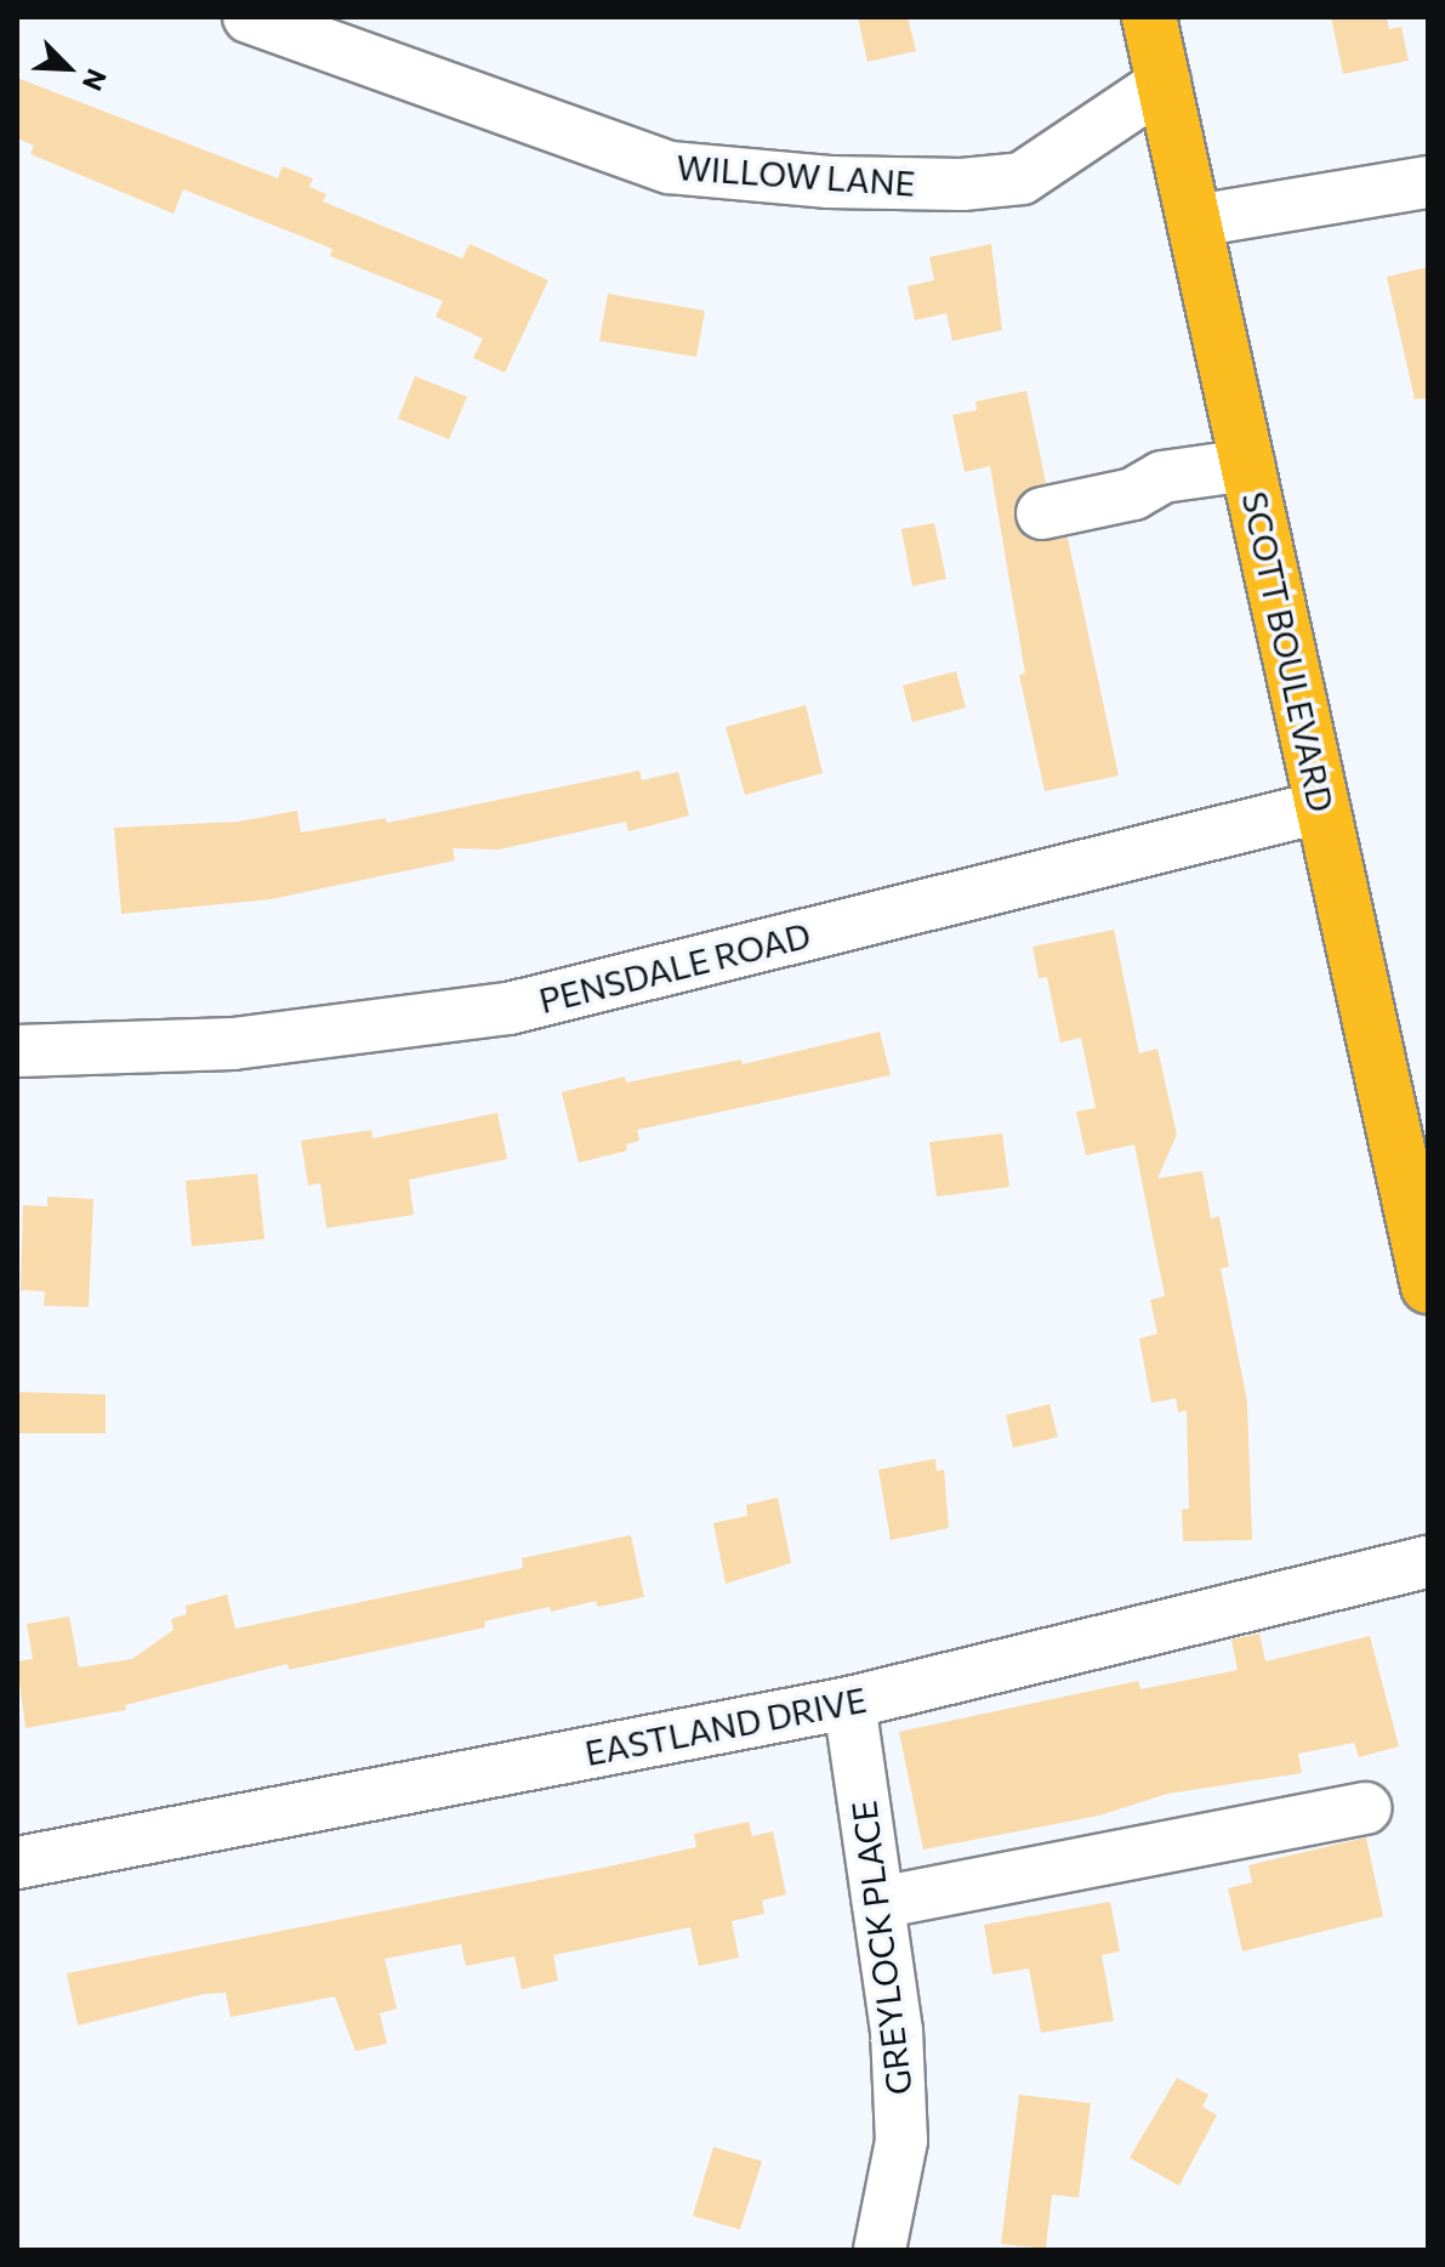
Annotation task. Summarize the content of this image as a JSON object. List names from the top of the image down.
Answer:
{
  "streets": {
    "highway": ["SCOTT BOULEVARD"],
    "street": [
      "WILLOW LANE",
      "PENSDALE ROAD",
      "EASTLAND DRIVE",
      "GREYLOCK PLACE"
    ]
  },
  "crossings": [
    ["WILLOW LANE", "SCOTT BOULEVARD"],
    ["SCOTT BOULEVARD", "PENSDALE ROAD"],
    ["EASTLAND DRIVE", "GREYLOCK PLACE"]
  ],
  "north": "bottom right"
}
